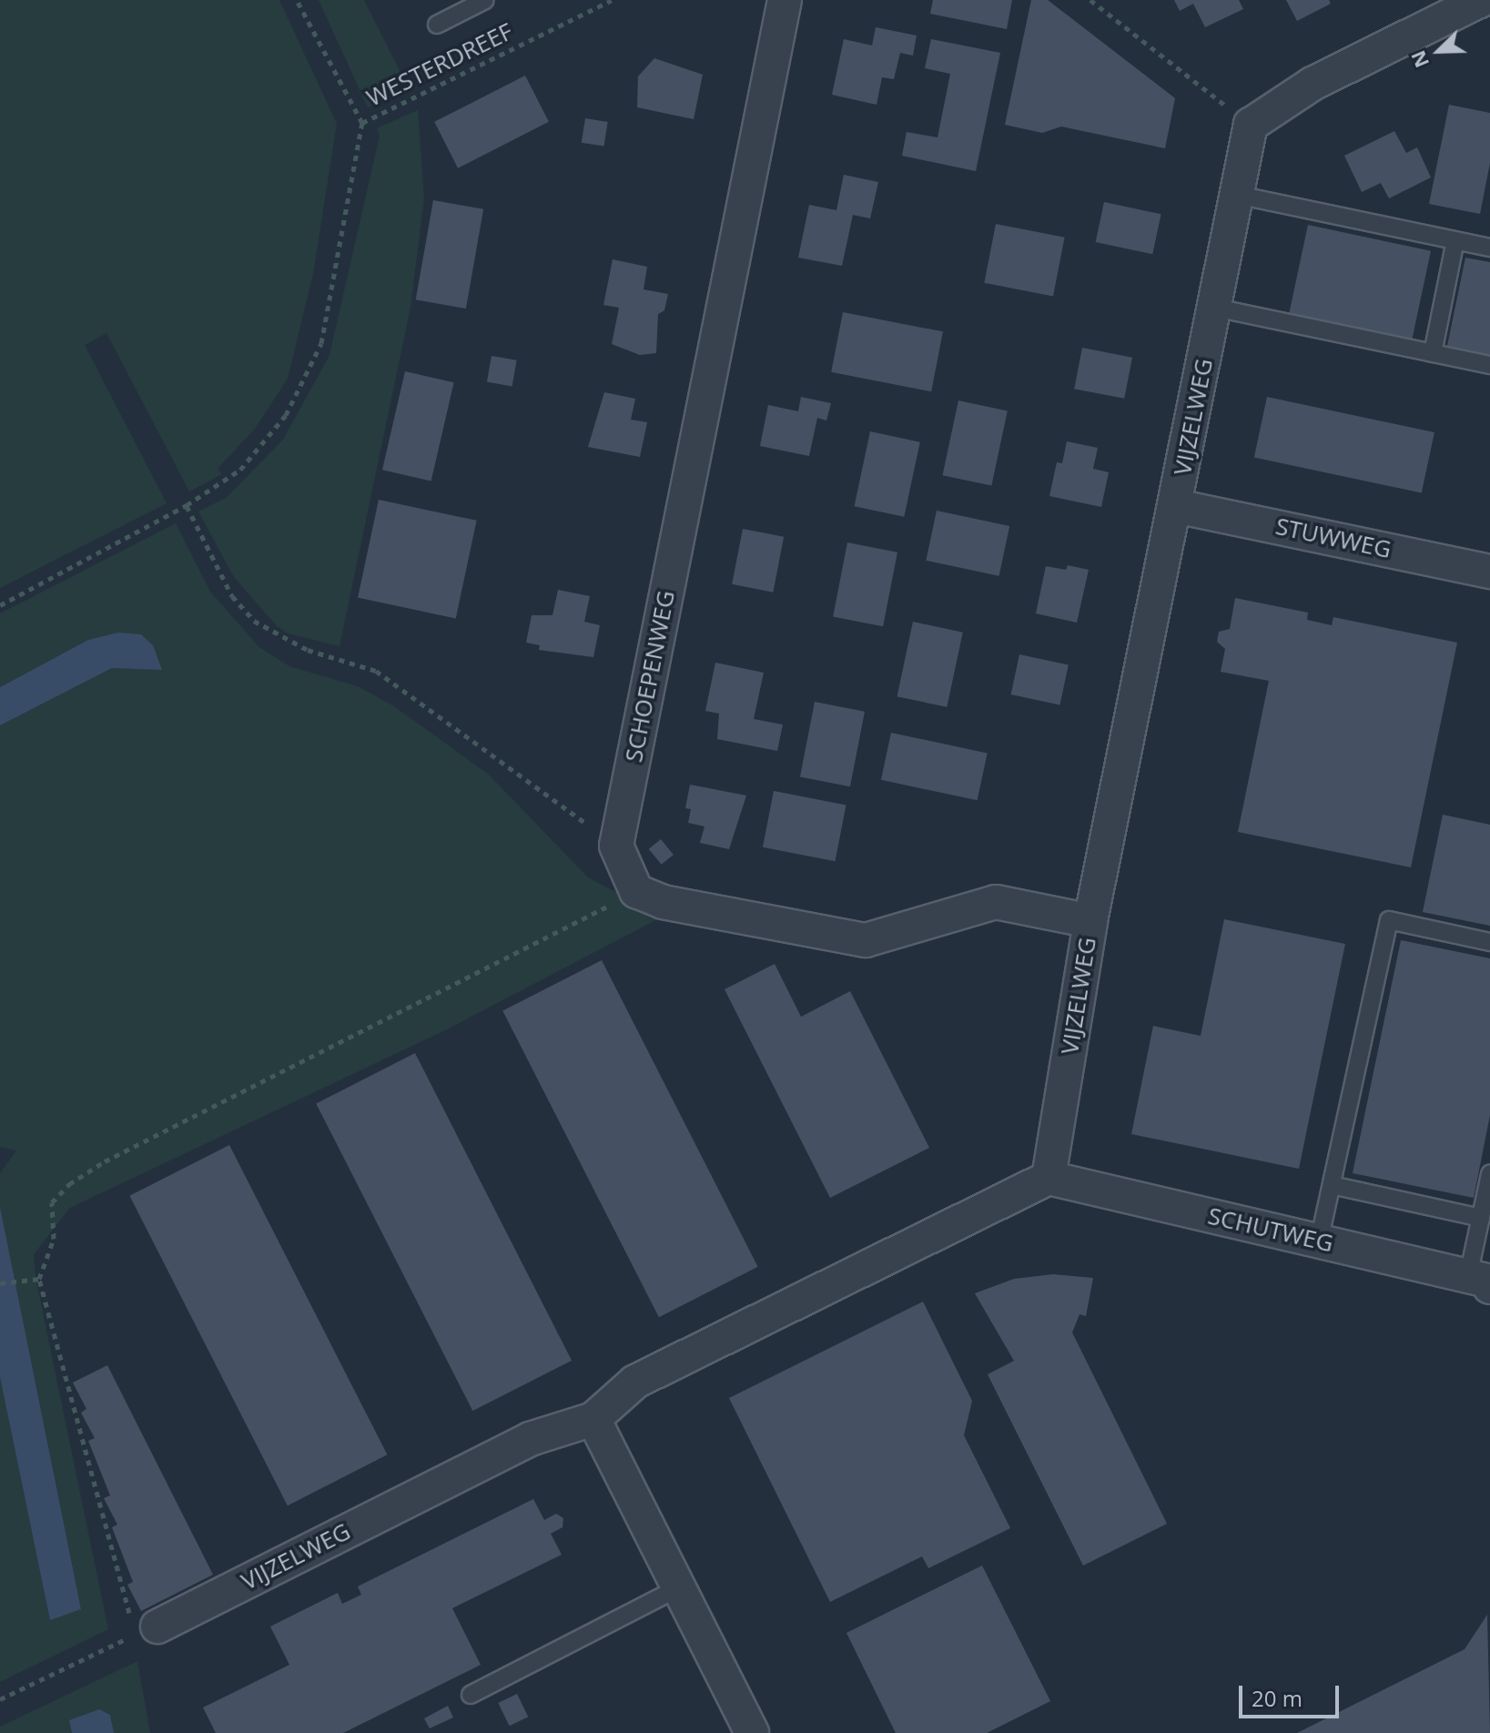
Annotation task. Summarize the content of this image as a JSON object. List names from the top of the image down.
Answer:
{
  "streets": {
    "street": [
      "VIJZELWEG",
      "STUWWEG",
      "SCHOEPENWEG",
      "SCHUTWEG"
    ],
    "path": ["WESTERDREEF"]
  },
  "crossings": [
    ["VIJZELWEG", "STUWWEG"],
    ["VIJZELWEG", "SCHUTWEG"]
  ],
  "scale_bar": "20 m",
  "north": "bottom left"
}
